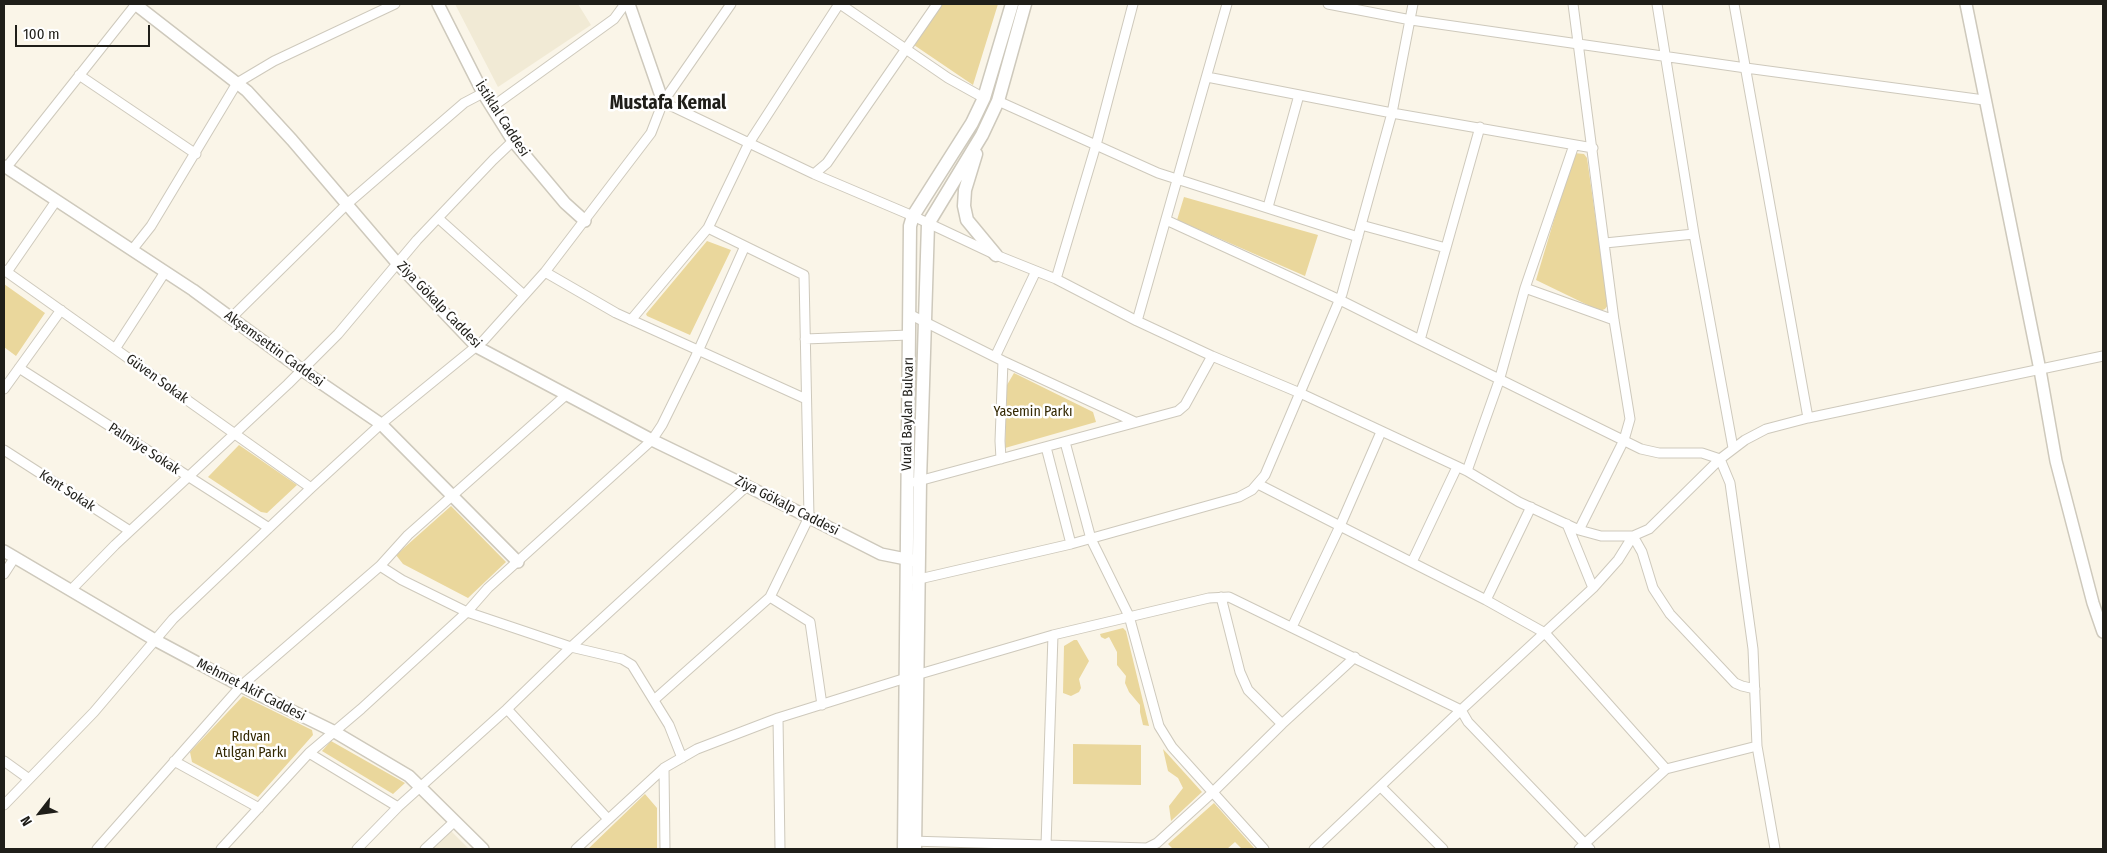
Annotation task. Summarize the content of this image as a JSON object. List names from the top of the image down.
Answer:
{
  "streets": {
    "main road": ["Vural Baylan Bulvarı"],
    "street": [
      "İstiklal Caddesi",
      "Ziya Gökalp Caddesi",
      "Akşemsettin Caddesi",
      "Güven Sokak",
      "Palmiye Sokak",
      "Kent Sokak",
      "Mehmet Akif Caddesi"
    ]
  },
  "crossings": [
    ["Ziya Gökalp Caddesi", "Vural Baylan Bulvarı"]
  ],
  "districts": ["Mustafa Kemal"],
  "parks": ["Yasemin Parkı", "Rıdvan Atılgan Parkı"],
  "scale_bar": "100 m",
  "north": "bottom left"
}
